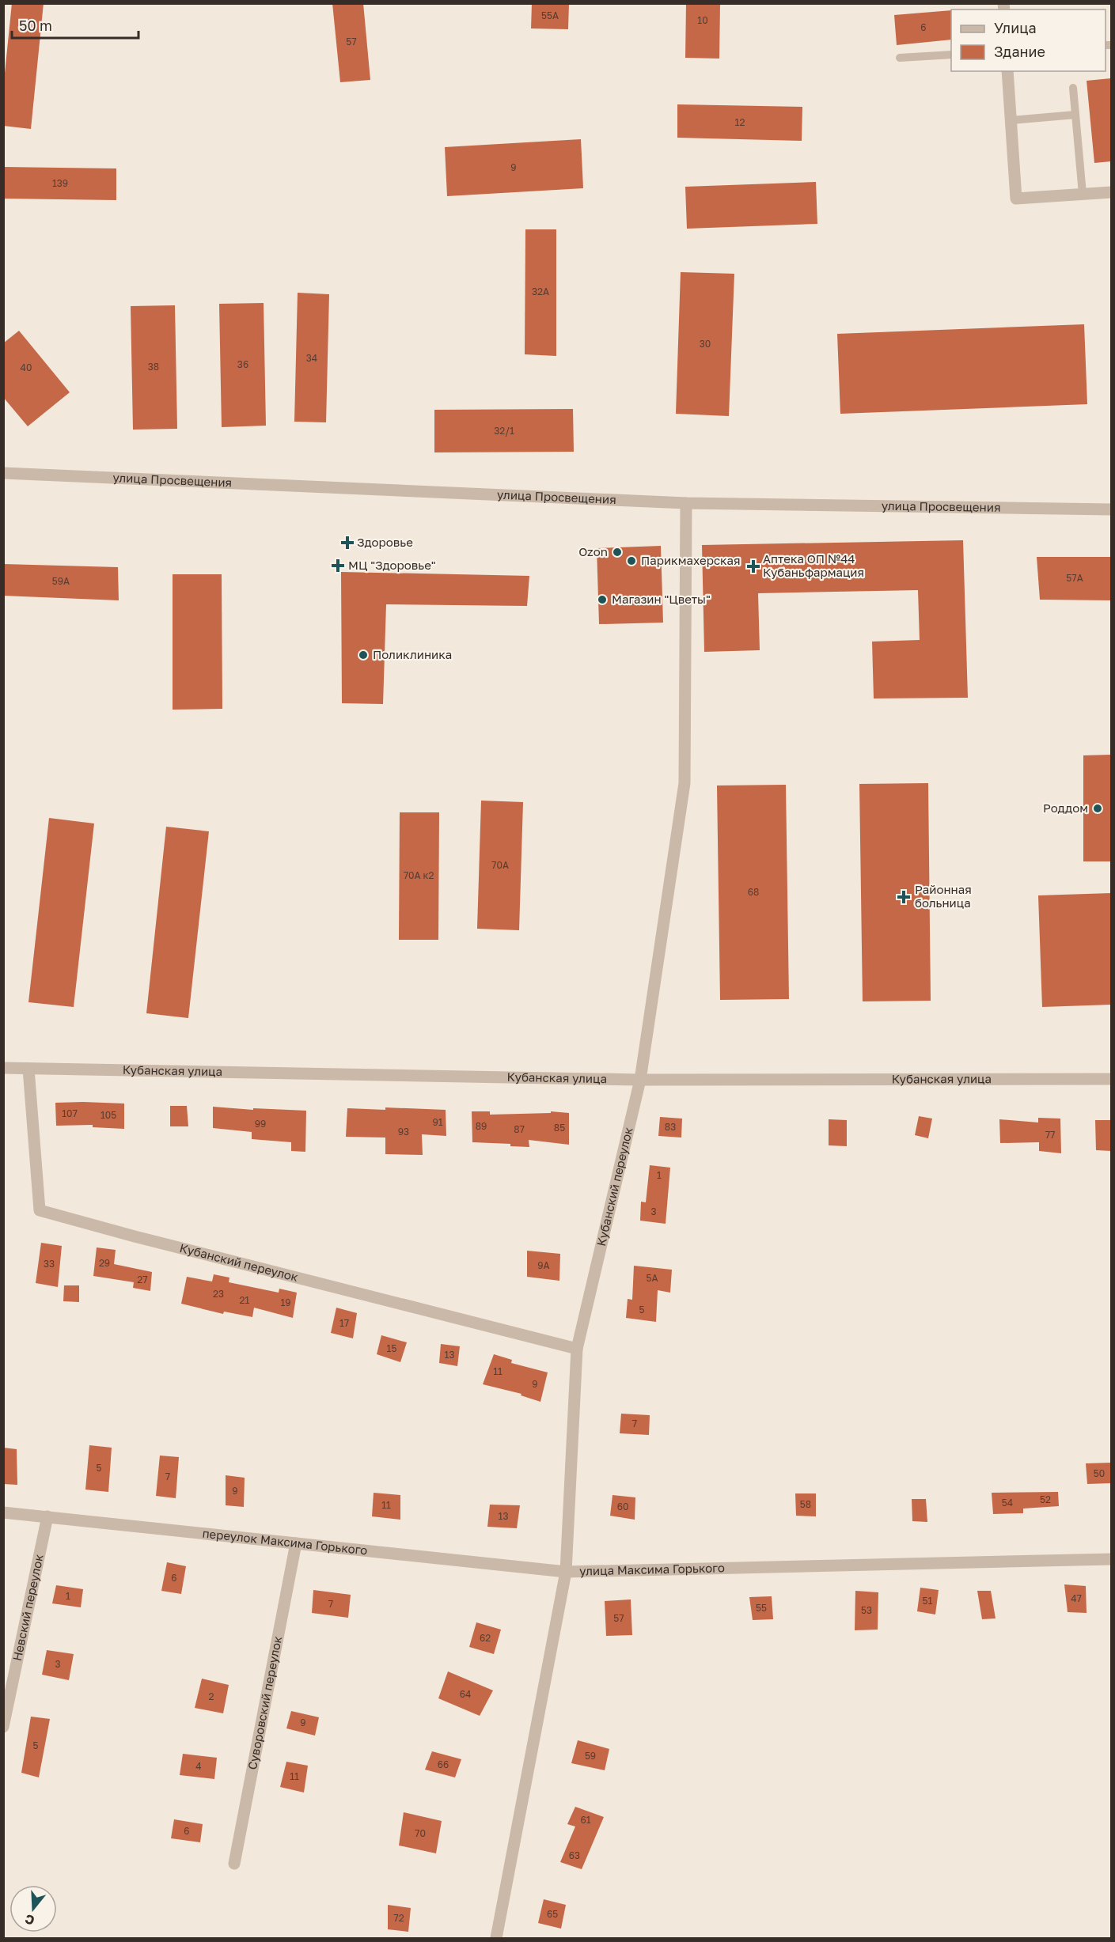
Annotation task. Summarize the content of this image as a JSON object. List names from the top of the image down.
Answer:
{
  "streets": {
    "street": [
      "улица Просвещения",
      "Кубанская улица",
      "Кубанский переулок",
      "переулок Максима Горького",
      "улица Максима Горького",
      "Невский переулок",
      "Суворовский переулок"
    ]
  },
  "crossings": [
    ["улица Просвещения", "Кубанский переулок"],
    ["Кубанская улица", "Кубанский переулок"],
    ["Кубанский переулок", "переулок Максима Горького"],
    ["Кубанский переулок", "улица Максима Горького"],
    ["переулок Максима Горького", "улица Максима Горького"],
    ["переулок Максима Горького", "Невский переулок"],
    ["переулок Максима Горького", "Суворовский переулок"]
  ],
  "places": {
    "health": [
      "Здоровье",
      "МЦ \"Здоровье\"",
      "Аптека ОП №44 Кубаньфармация",
      "Районная больница"
    ],
    "other": [
      "Ozon",
      "Парикмахерская",
      "Магазин \"Цветы\"",
      "Поликлиника",
      "Роддом"
    ]
  },
  "house_numbers": [
    "55А",
    "10",
    "6",
    "57",
    "12",
    "9",
    "139",
    "32А",
    "30",
    "34",
    "36",
    "38",
    "40",
    "32/1",
    "57А",
    "59А",
    "70А",
    "70А к2",
    "68",
    "107",
    "105",
    "91",
    "99",
    "89",
    "83",
    "85",
    "87",
    "93",
    "77",
    "1",
    "3",
    "29",
    "33",
    "9А",
    "5А",
    "27",
    "23",
    "21",
    "19",
    "5",
    "17",
    "15",
    "13",
    "11",
    "9",
    "7",
    "5",
    "50",
    "7",
    "9",
    "52",
    "54",
    "58",
    "11",
    "60",
    "13",
    "6",
    "1",
    "47",
    "51",
    "7",
    "55",
    "53",
    "57",
    "62",
    "3",
    "64",
    "2",
    "9",
    "5",
    "59",
    "66",
    "4",
    "11",
    "61",
    "6",
    "70",
    "63",
    "65",
    "72"
  ],
  "legend": ["Улица", "Здание"],
  "scale_bar": "50 m",
  "north": "bottom"
}
